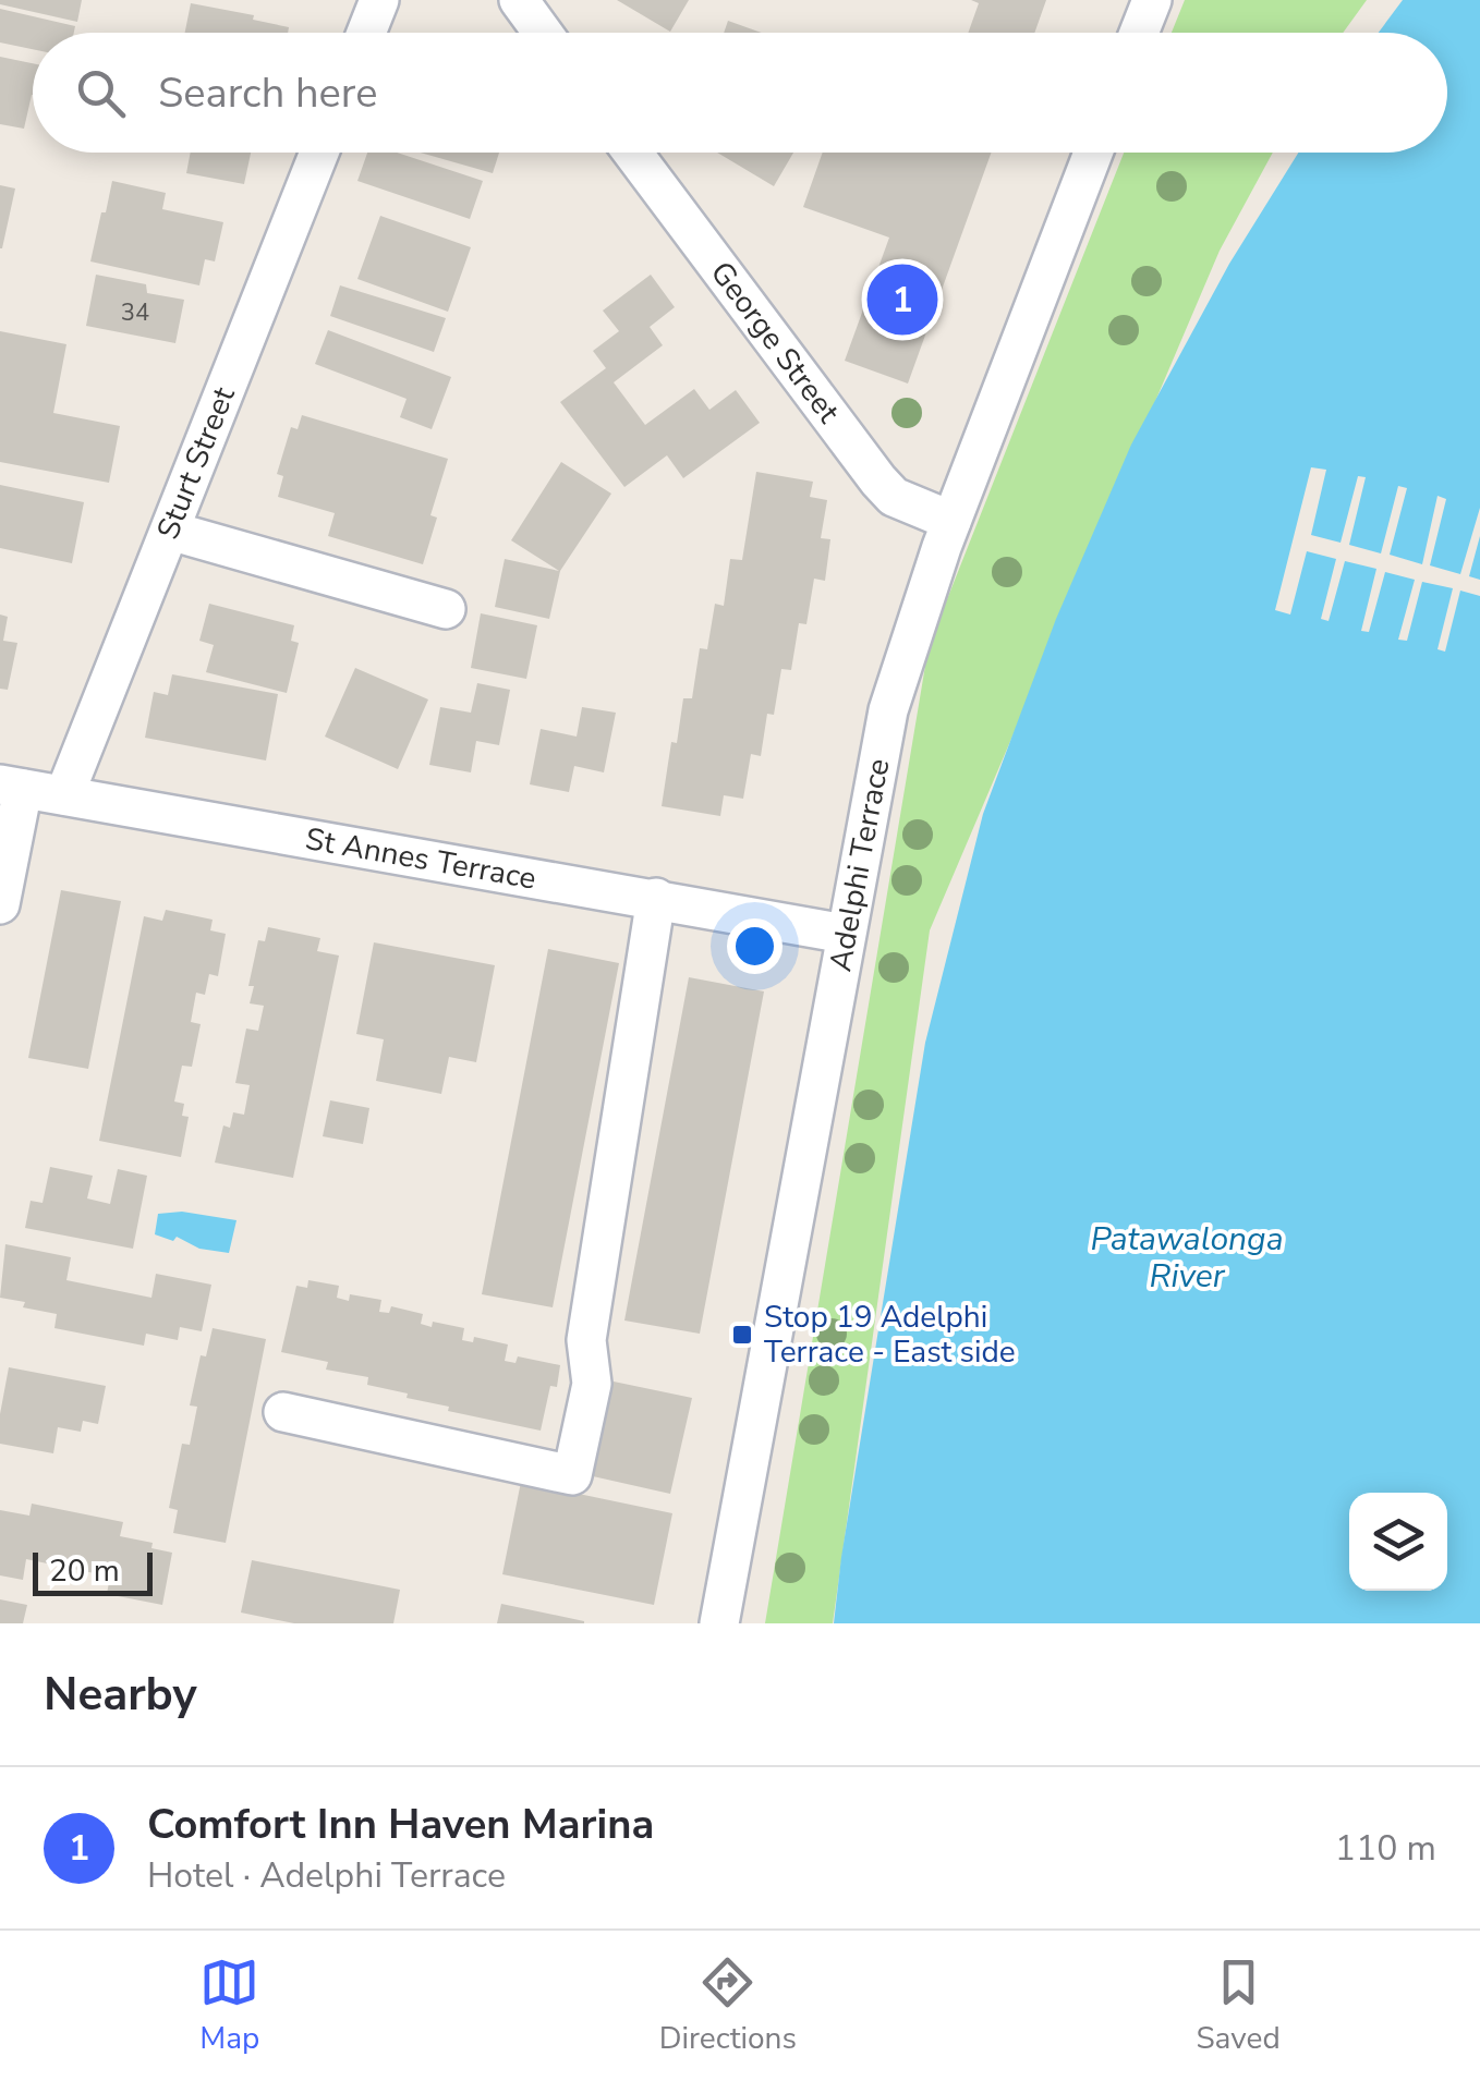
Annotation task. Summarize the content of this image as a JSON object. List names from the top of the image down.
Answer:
{
  "streets": {
    "street": [
      "George Street",
      "Sturt Street",
      "St Annes Terrace",
      "Adelphi Terrace"
    ]
  },
  "crossings": [
    ["George Street", "Adelphi Terrace"],
    ["Sturt Street", "St Annes Terrace"],
    ["St Annes Terrace", "Adelphi Terrace"]
  ],
  "water": ["Patawalonga River"],
  "places": {
    "transit": ["Stop 19 Adelphi Terrace - East side"]
  },
  "house_numbers": ["34"],
  "scale_bar": "20 m",
  "page": {
    "search": "Search here",
    "pins": "1",
    "scale": "20 m",
    "heading": "Nearby",
    "list": [
      {
        "mark": "1",
        "name": "Comfort Inn Haven Marina",
        "note": "Hotel · Adelphi Terrace",
        "value": "110 m"
      }
    ],
    "nav": ["Map", "Directions", "Saved"]
  }
}
